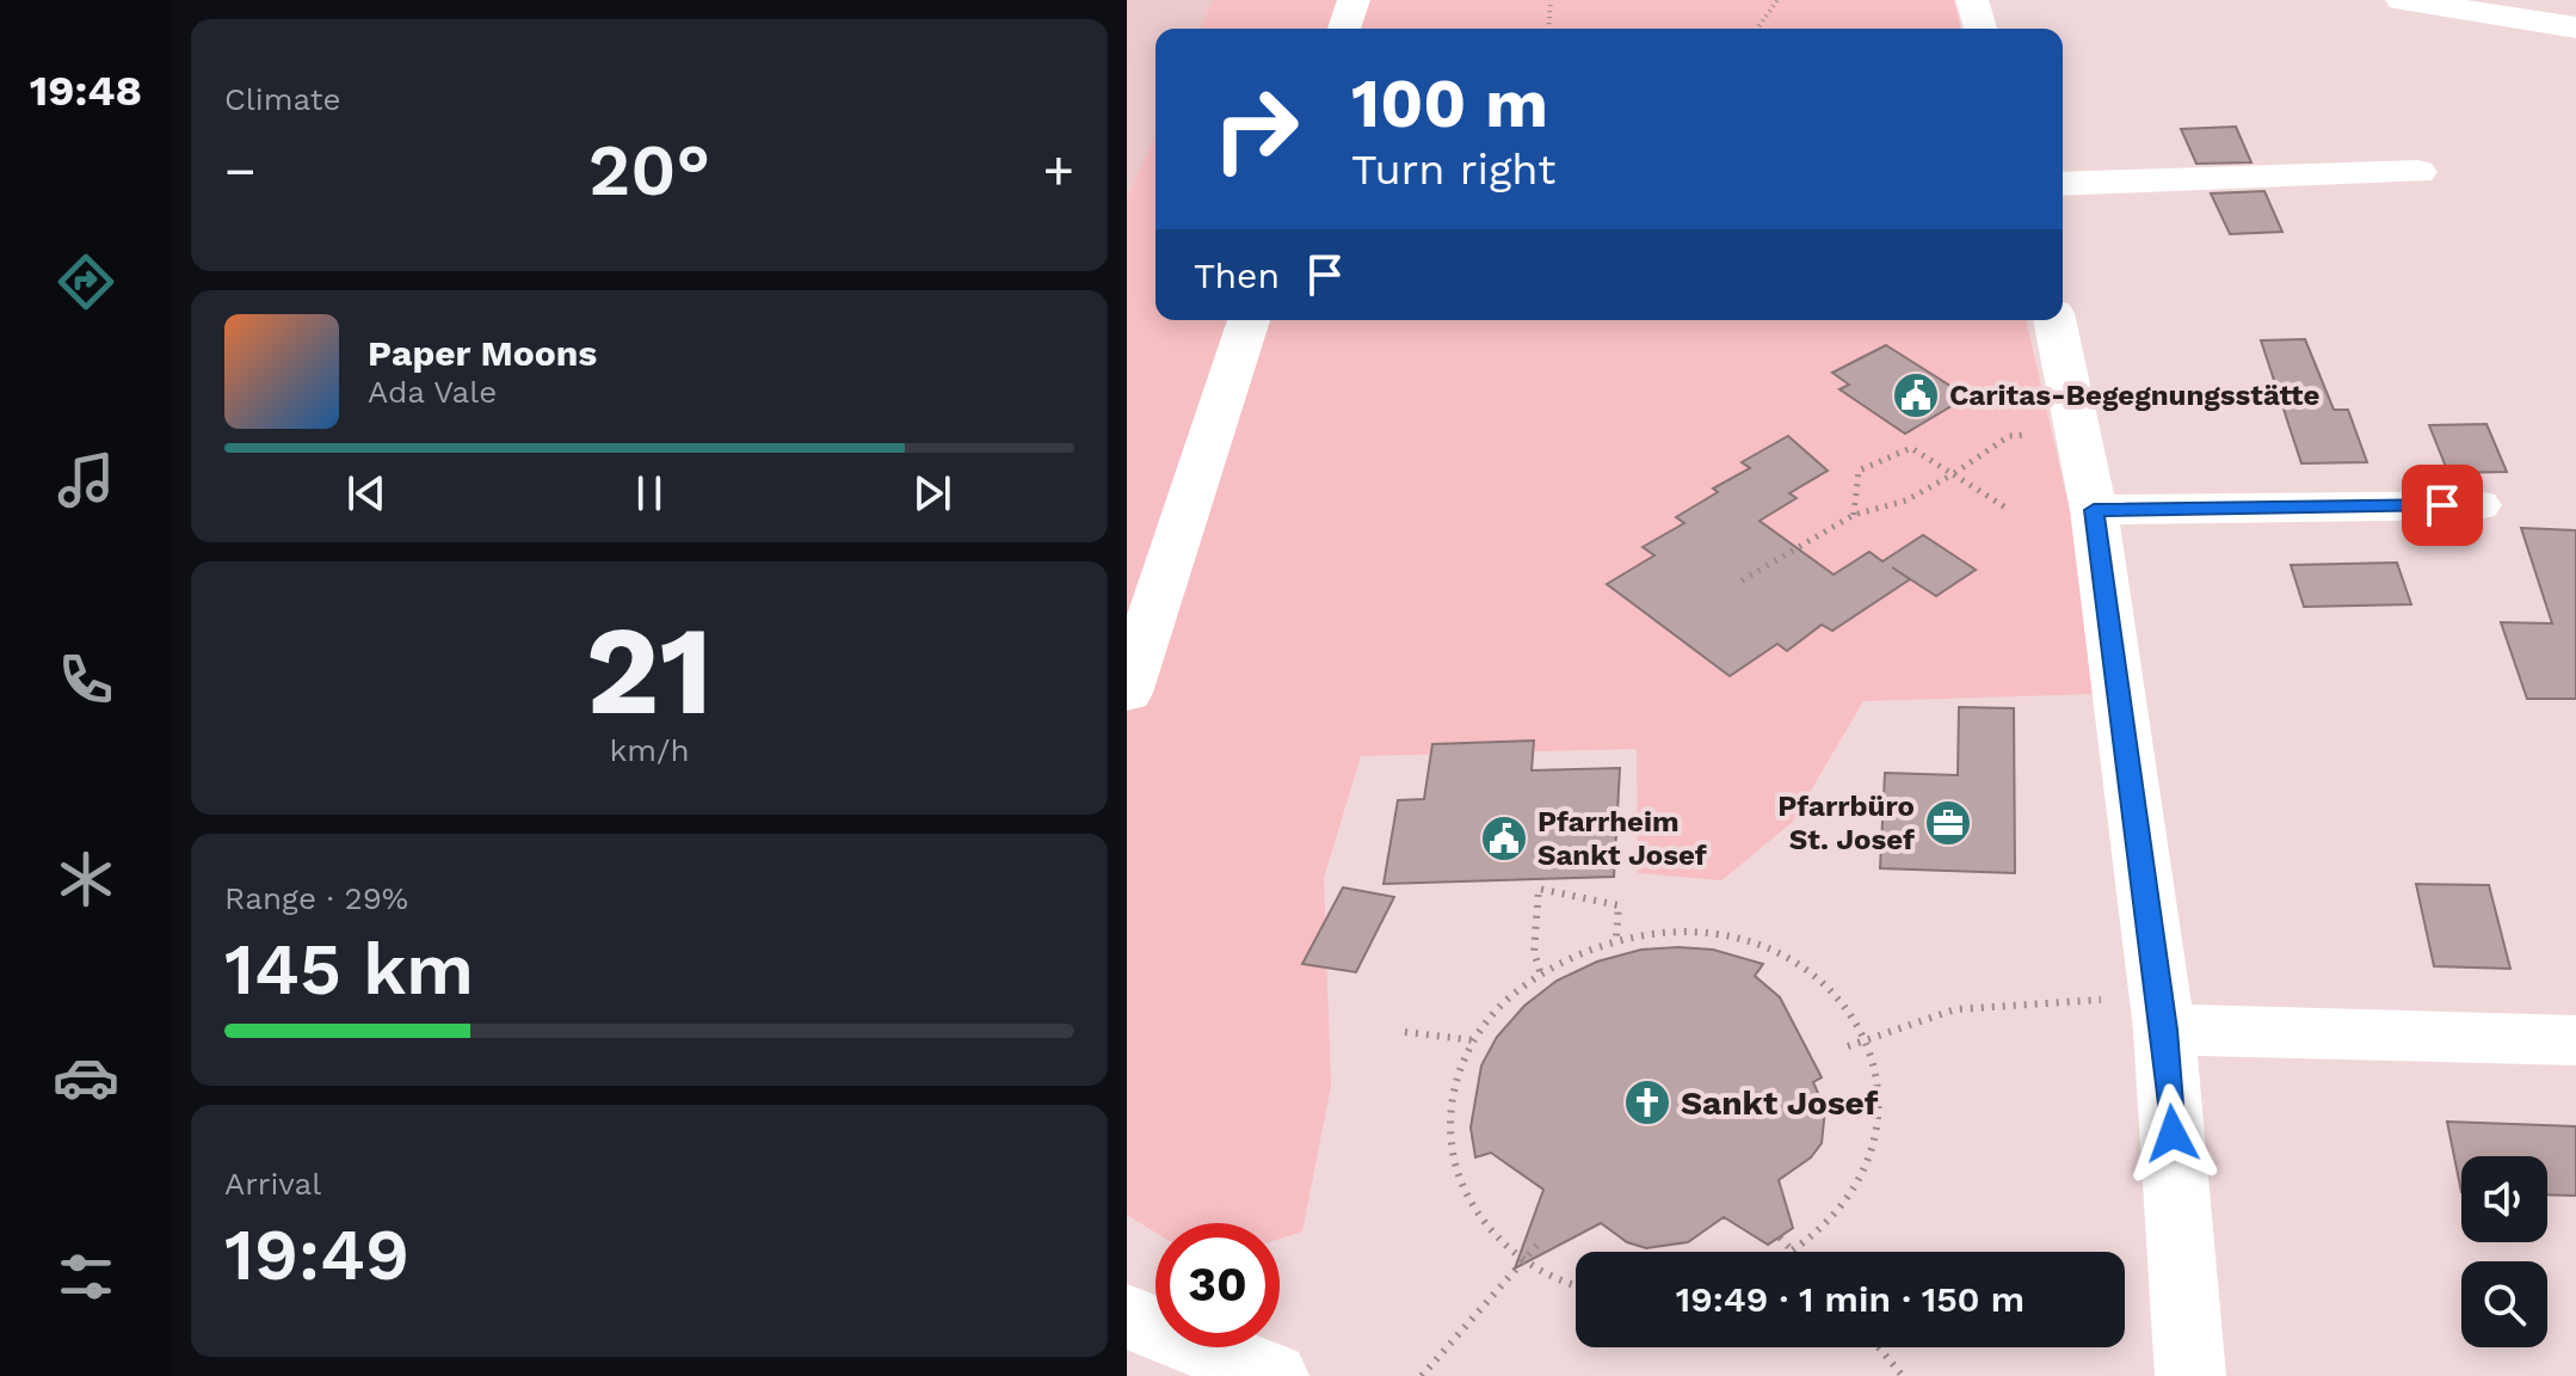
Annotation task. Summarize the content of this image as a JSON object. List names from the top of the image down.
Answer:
{
  "places": {
    "public building": ["Caritas-Begegnungsstätte", "Pfarrheim Sankt Josef"],
    "office": ["Pfarrbüro St. Josef"],
    "church": ["Sankt Josef"]
  },
  "page": {
    "tabs": "19:48",
    "tile": [
      "Climate",
      ["21", "km/h"],
      ["Range · 29%", "145 km"],
      ["Arrival", "19:49"]
    ],
    "turn": ["100 m", "Turn right"],
    "heat": ["−", "20°", "+"],
    "then": "Then",
    "song": ["Paper Moons", "Ada Vale"],
    "limit": "30",
    "trip": "19:49 · 1 min · 150 m"
  }
}
